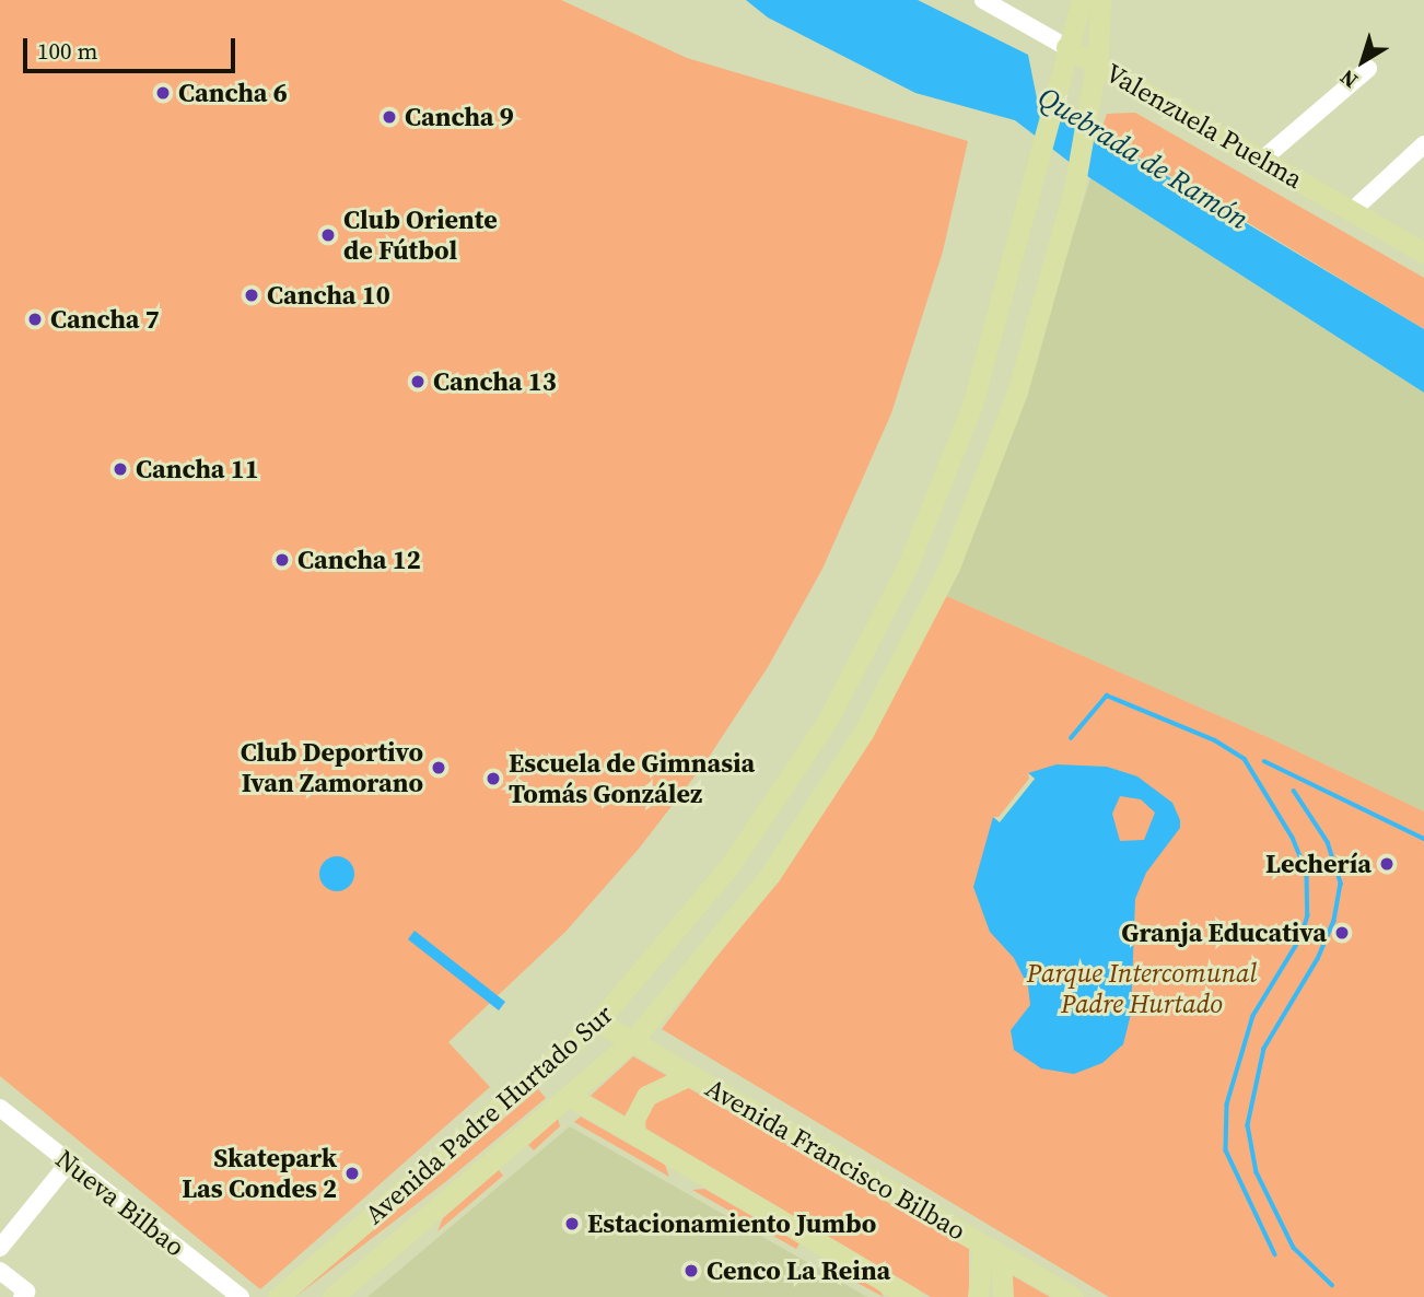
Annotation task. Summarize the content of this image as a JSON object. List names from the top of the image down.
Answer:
{
  "streets": {
    "main road": ["Valenzuela Puelma", "Avenida Padre Hurtado Sur", "Avenida Francisco Bilbao"],
    "street": ["Nueva Bilbao"]
  },
  "crossings": [
    ["Valenzuela Puelma", "Avenida Padre Hurtado Sur"],
    ["Avenida Padre Hurtado Sur", "Avenida Francisco Bilbao"]
  ],
  "water": ["Quebrada de Ramón"],
  "parks": ["Parque Intercomunal Padre Hurtado"],
  "places": [
    "Cancha 6",
    "Cancha 9",
    "Club Oriente de Fútbol",
    "Cancha 10",
    "Cancha 7",
    "Cancha 13",
    "Cancha 11",
    "Cancha 12",
    "Club Deportivo Ivan Zamorano",
    "Escuela de Gimnasia Tomás González",
    "Lechería",
    "Granja Educativa",
    "Skatepark Las Condes 2",
    "Estacionamiento Jumbo",
    "Cenco La Reina"
  ],
  "scale_bar": "100 m",
  "north": "bottom left"
}
